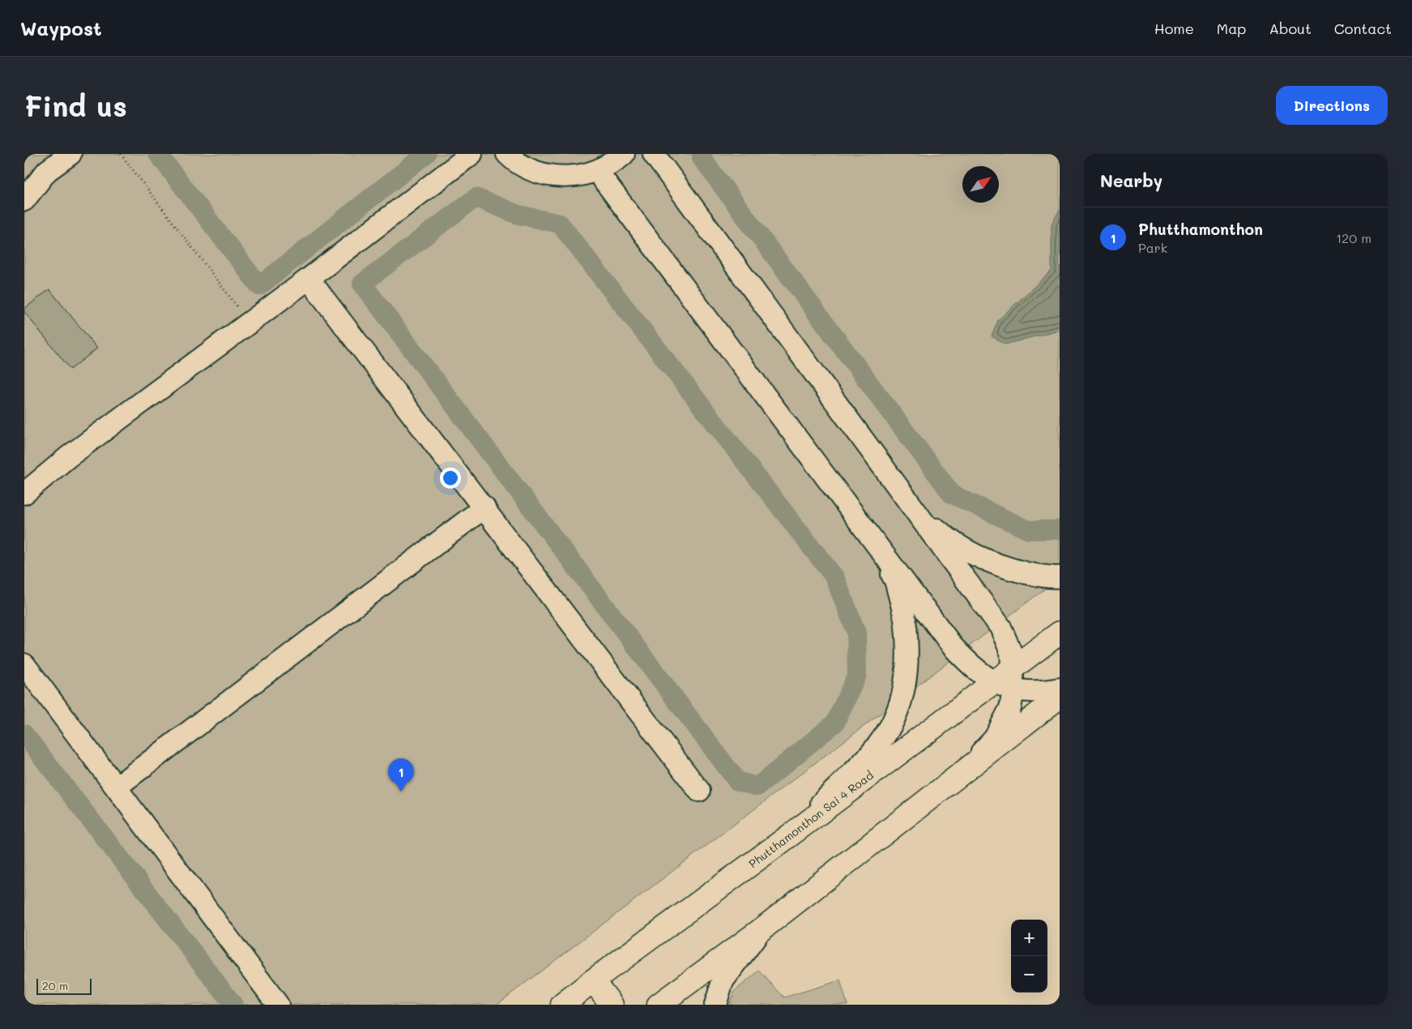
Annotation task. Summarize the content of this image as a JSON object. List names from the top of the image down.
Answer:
{
  "streets": {
    "main road": ["Phutthamonthon Sai 4 Road"]
  },
  "scale_bar": "20 m",
  "north": "top right",
  "page": {
    "header": "Waypost",
    "nav": [
      "Home",
      "Map",
      "About",
      "Contact"
    ],
    "buttons": "Directions",
    "title": "Find us",
    "heading": "Nearby",
    "list": [
      {
        "mark": "1",
        "name": "Phutthamonthon",
        "note": "Park",
        "value": "120 m"
      }
    ],
    "pins": "1",
    "map_buttons": ["+", "−"],
    "scale": "20 m"
  }
}
